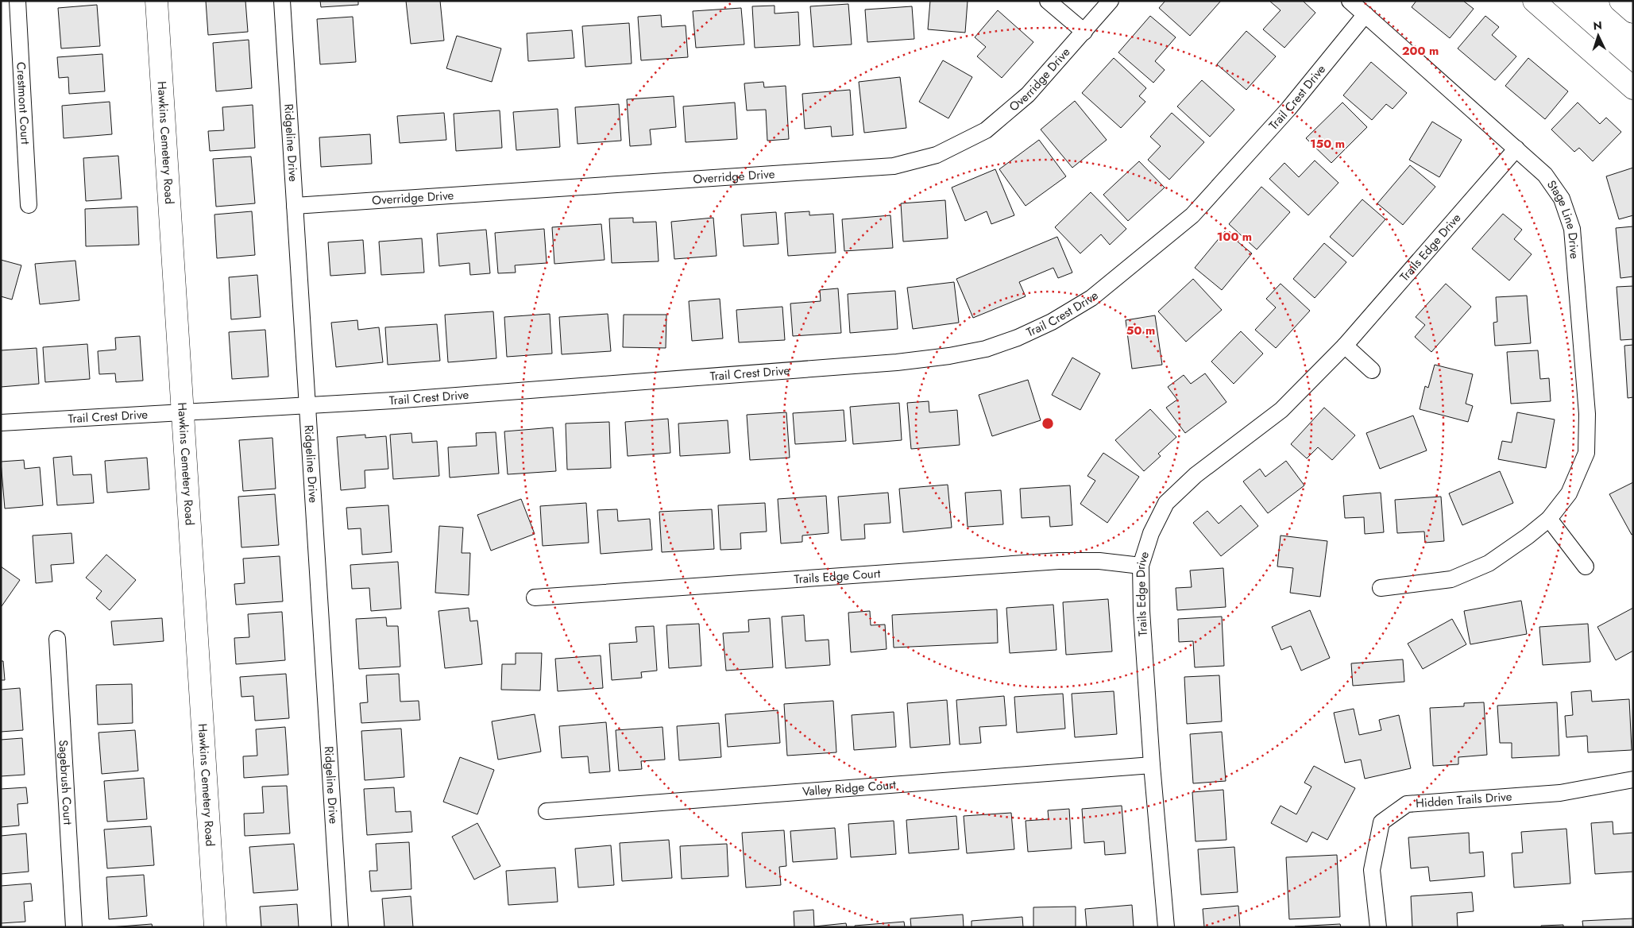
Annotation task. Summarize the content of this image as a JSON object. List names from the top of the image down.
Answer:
{
  "streets": {
    "street": [
      "Overridge Drive",
      "Trail Crest Drive",
      "Crestmont Court",
      "Hawkins Cemetery Road",
      "Ridgeline Drive",
      "Stage Line Drive",
      "Trails Edge Drive",
      "Trails Edge Court",
      "Sagebrush Court",
      "Valley Ridge Court",
      "Hidden Trails Drive"
    ]
  },
  "crossings": [
    ["Overridge Drive", "Ridgeline Drive"],
    ["Trail Crest Drive", "Hawkins Cemetery Road"],
    ["Trail Crest Drive", "Ridgeline Drive"],
    ["Trail Crest Drive", "Stage Line Drive"],
    ["Stage Line Drive", "Trails Edge Drive"],
    ["Trails Edge Drive", "Trails Edge Court"],
    ["Trails Edge Drive", "Valley Ridge Court"]
  ],
  "north": "top",
  "rings": [
    "200 m",
    "150 m",
    "100 m",
    "50 m"
  ]
}
